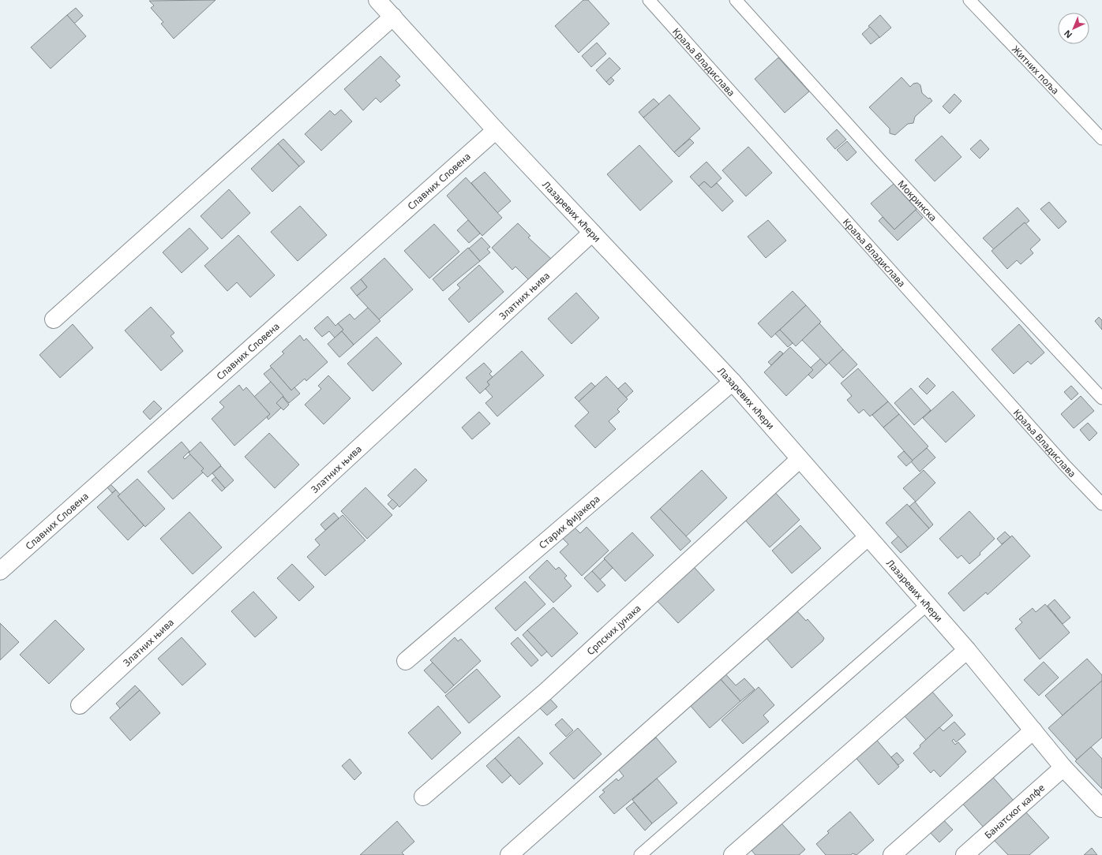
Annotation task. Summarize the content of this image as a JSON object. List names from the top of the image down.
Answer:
{
  "streets": {
    "street": [
      "Славних Словена",
      "Лазаревих кћери",
      "Златних њива",
      "Старих фијакера",
      "Српских јунака",
      "Банатског калфе"
    ],
    "lane": ["Краља Владислава", "Житних поља", "Мокринска"]
  },
  "crossings": [
    ["Славних Словена", "Лазаревих кћери"],
    ["Лазаревих кћери", "Златних њива"],
    ["Лазаревих кћери", "Старих фијакера"],
    ["Лазаревих кћери", "Српских јунака"],
    ["Лазаревих кћери", "Банатског калфе"]
  ],
  "north": "bottom left"
}
